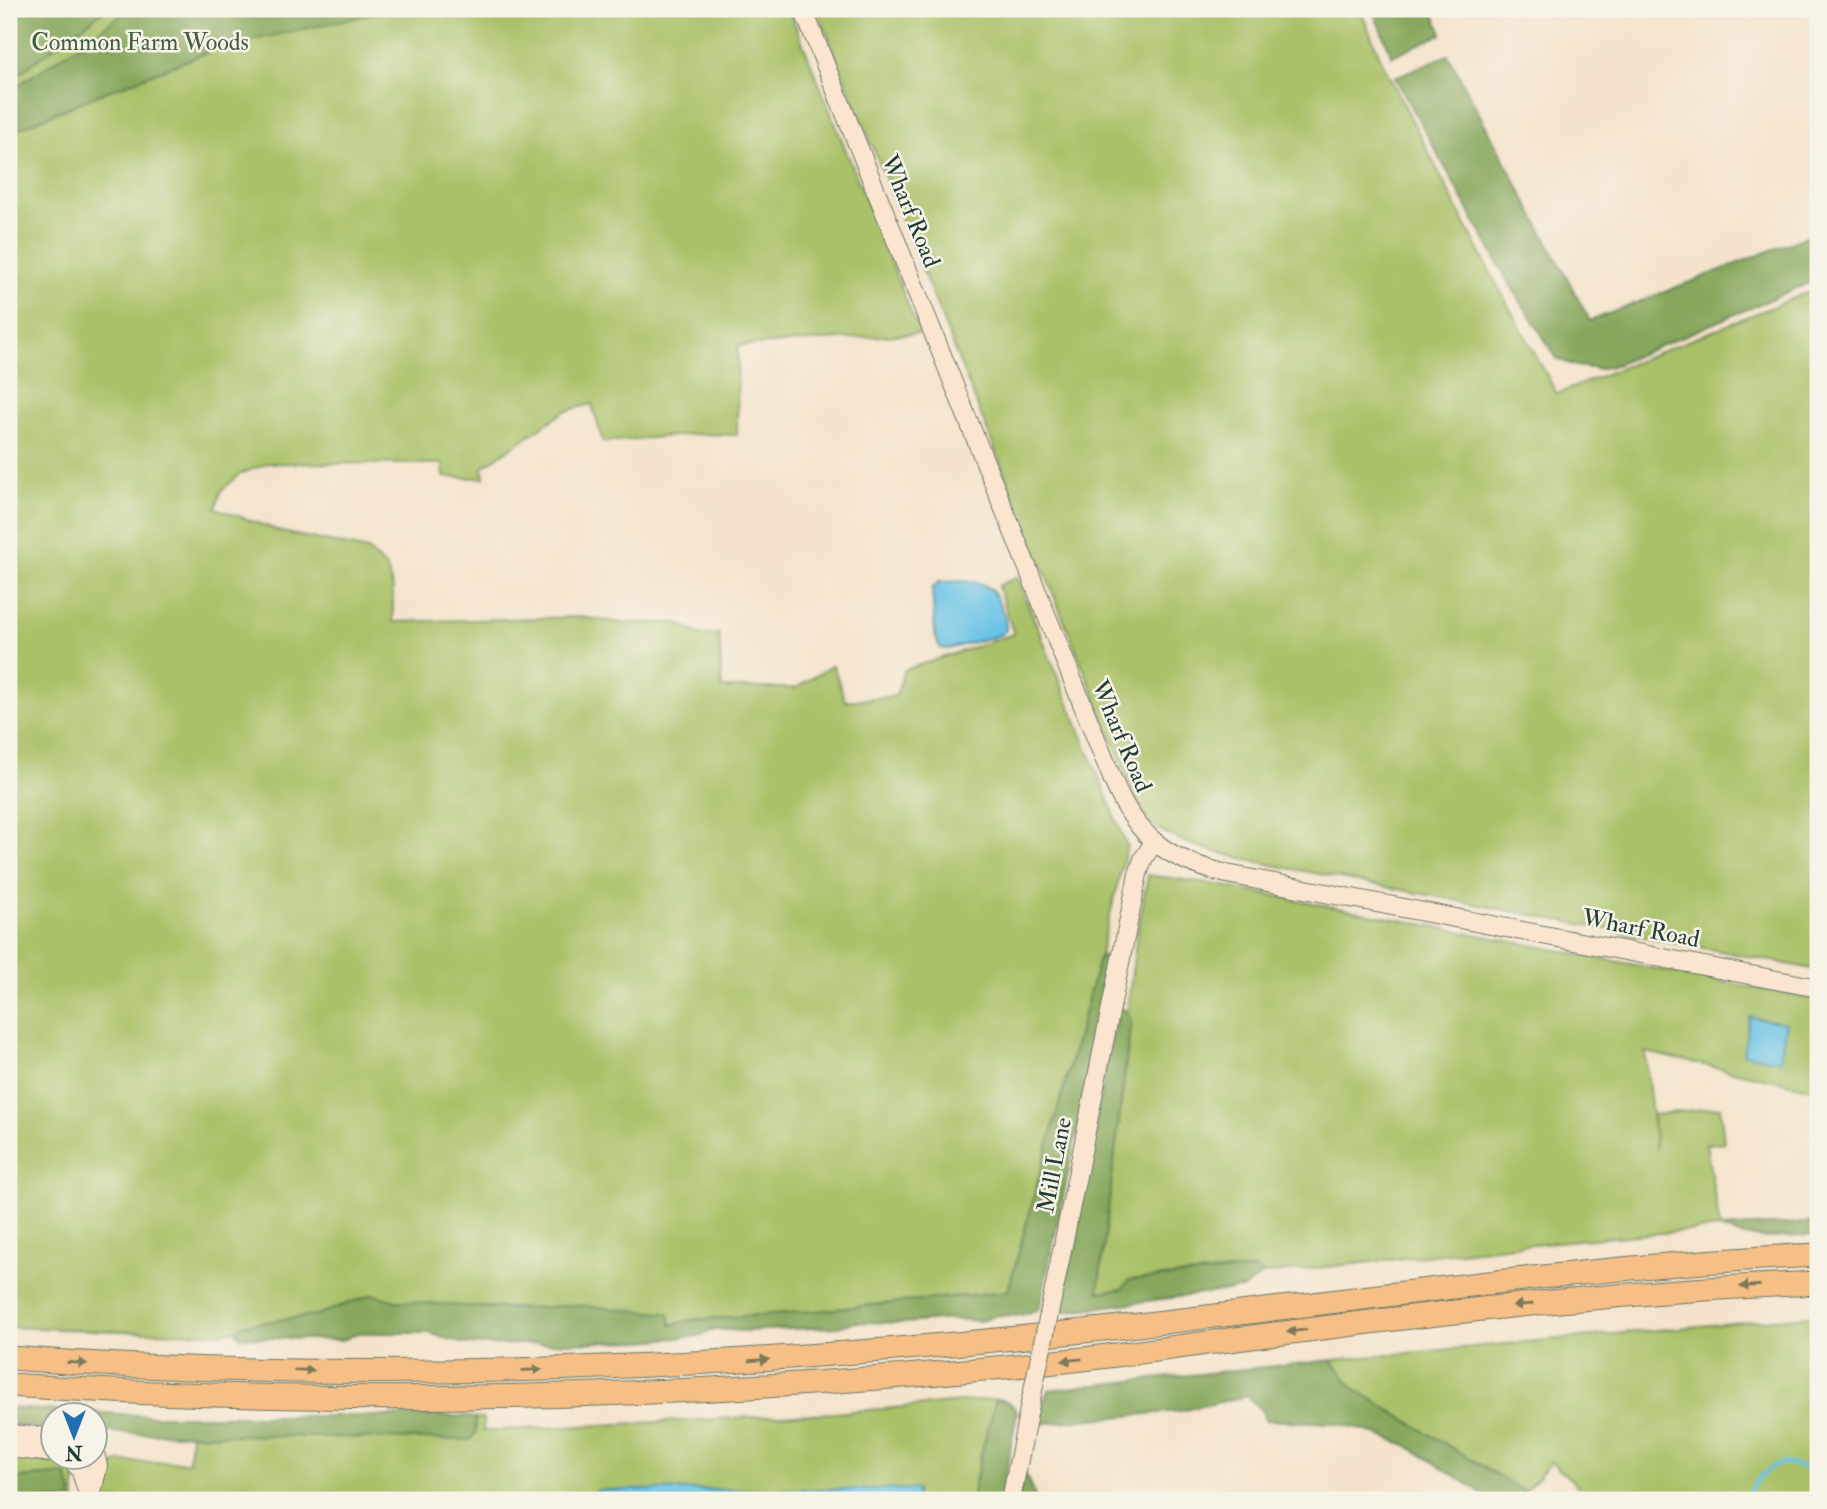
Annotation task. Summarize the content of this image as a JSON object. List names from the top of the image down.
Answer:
{
  "streets": {
    "main road": ["Wharf Road", "Mill Lane"]
  },
  "crossings": [
    ["Wharf Road", "Mill Lane"]
  ],
  "parks": ["Common Farm Woods"],
  "north": "bottom"
}
